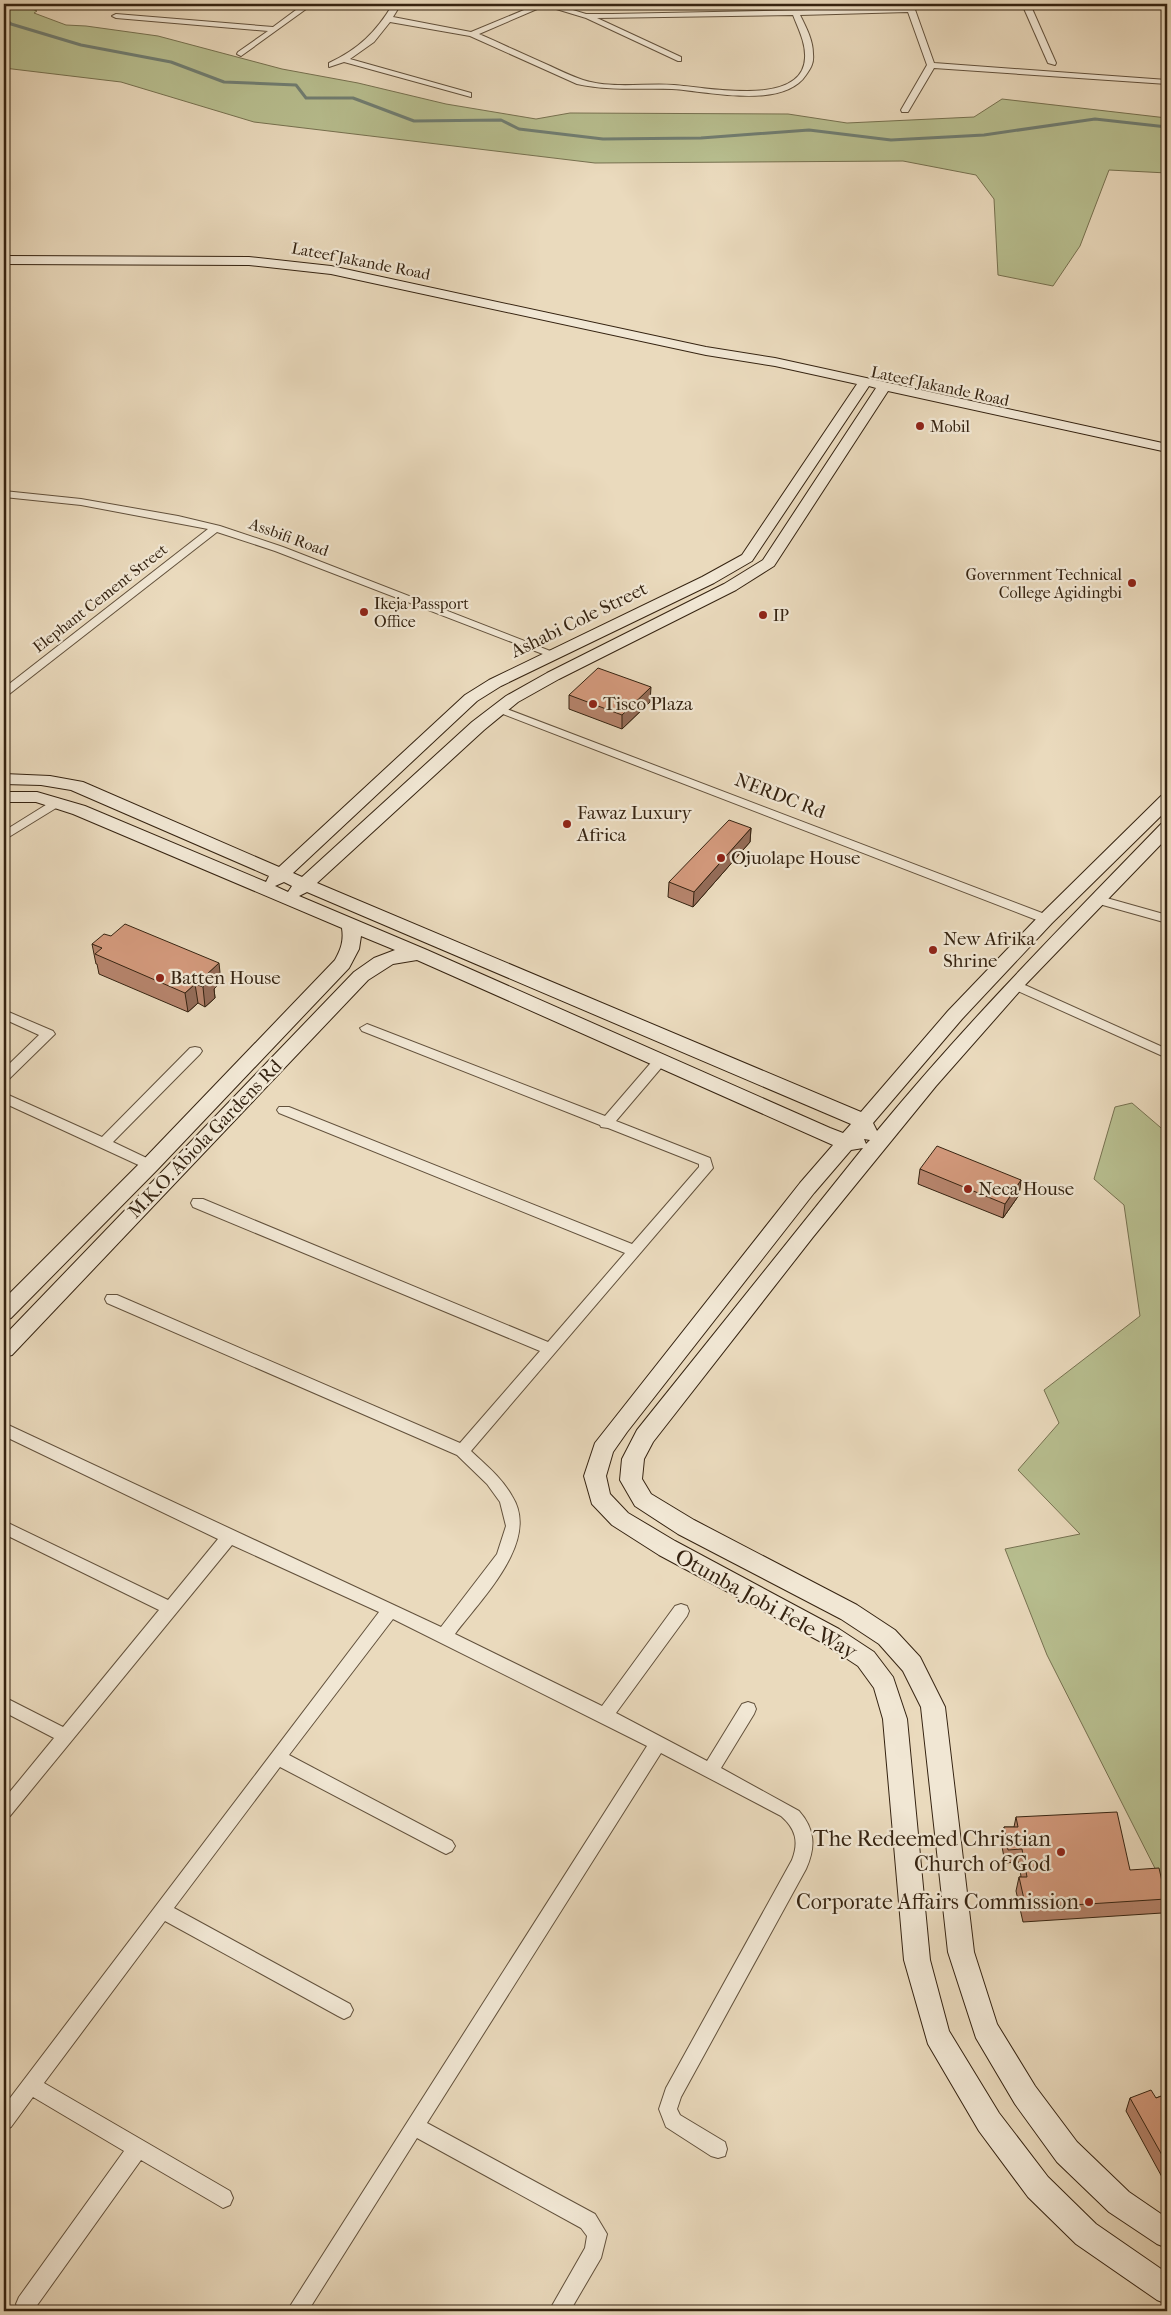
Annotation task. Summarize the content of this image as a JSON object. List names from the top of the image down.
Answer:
{
  "streets": {
    "street": [
      "Lateef Jakande Road",
      "Assbifi Road",
      "Elephant Cement Street",
      "Ashabi Cole Street",
      "NERDC Rd",
      "M.K.O. Abiola Gardens Rd",
      "Otunba Jobi Fele Way"
    ]
  },
  "crossings": [
    ["Lateef Jakande Road", "Ashabi Cole Street"],
    ["Assbifi Road", "Elephant Cement Street"],
    ["Assbifi Road", "Ashabi Cole Street"],
    ["Ashabi Cole Street", "NERDC Rd"],
    ["NERDC Rd", "Otunba Jobi Fele Way"]
  ],
  "places": [
    "Mobil",
    "Government Technical College Agidingbi",
    "Ikeja Passport Office",
    "IP",
    "Tisco Plaza",
    "Fawaz Luxury Africa",
    "Ojuolape House",
    "New Afrika Shrine",
    "Batten House",
    "Neca House",
    "The Redeemed Christian Church of God",
    "Corporate Affairs Commission"
  ]
}
